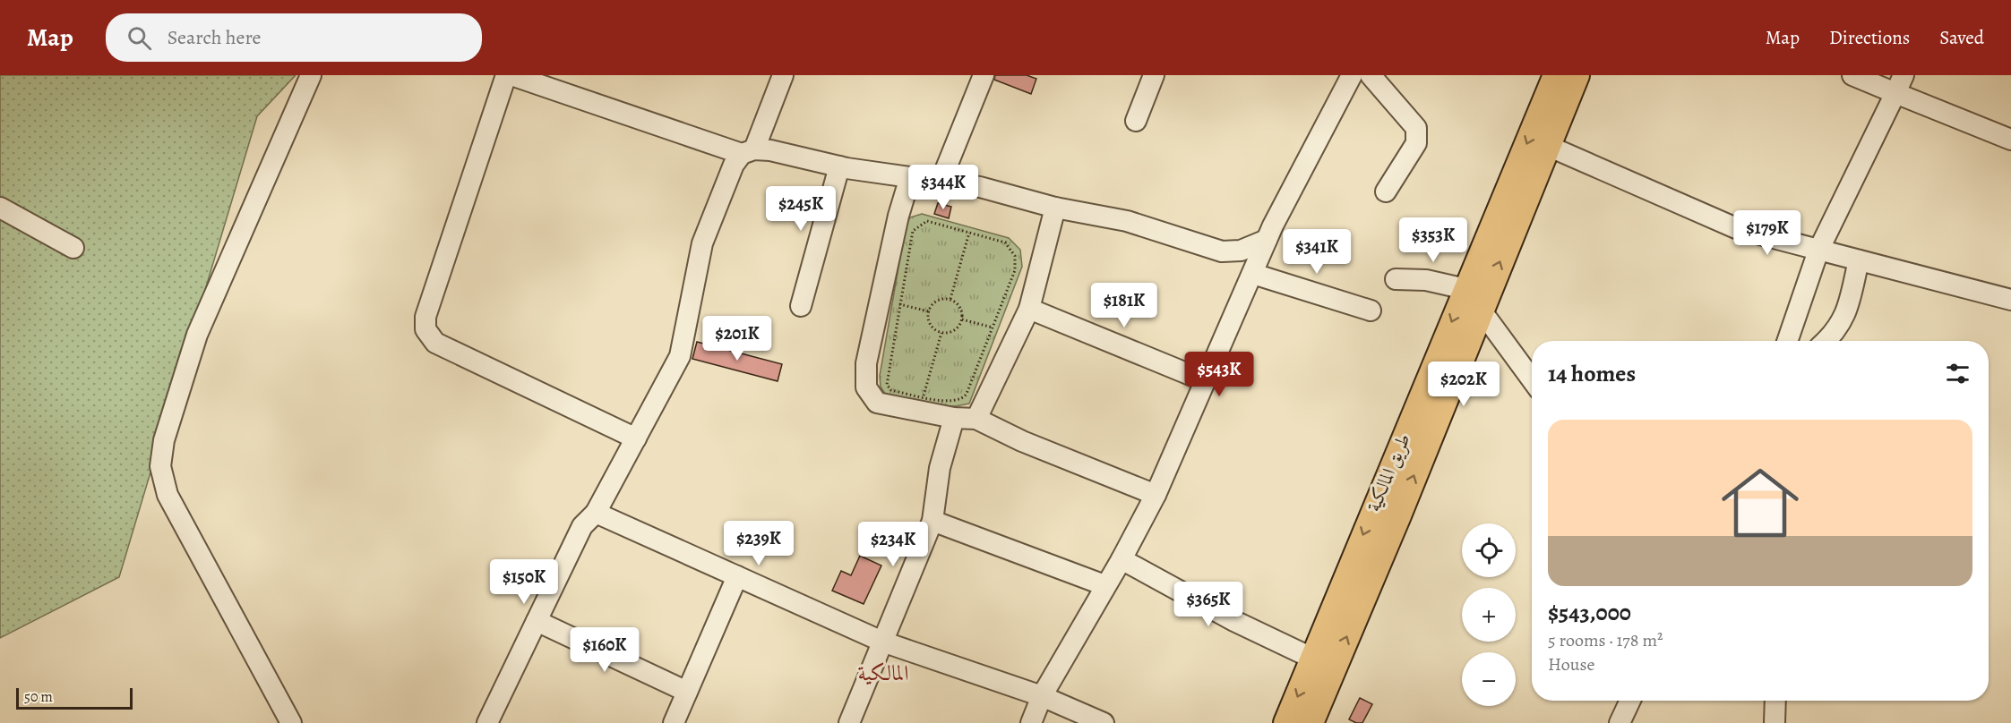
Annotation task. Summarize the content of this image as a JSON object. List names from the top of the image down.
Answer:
{
  "streets": {
    "main road": ["طريق المالكية"]
  },
  "districts": ["المالكية"],
  "scale_bar": "50 m",
  "page": {
    "header": "Map",
    "search": "Search here",
    "nav": ["Map", "Directions", "Saved"],
    "price": [
      "$344K",
      "$245K",
      "$179K",
      "$353K",
      "$341K",
      "$181K",
      "$201K",
      "$543K",
      "$202K",
      "$239K",
      "$234K",
      "$150K",
      "$365K",
      "$160K"
    ],
    "heading": "14 homes",
    "list": [
      {
        "name": "$543,000",
        "note": "5 rooms · 178 m² · House"
      }
    ],
    "map_buttons": ["+", "−"],
    "scale": "50 m"
  }
}
